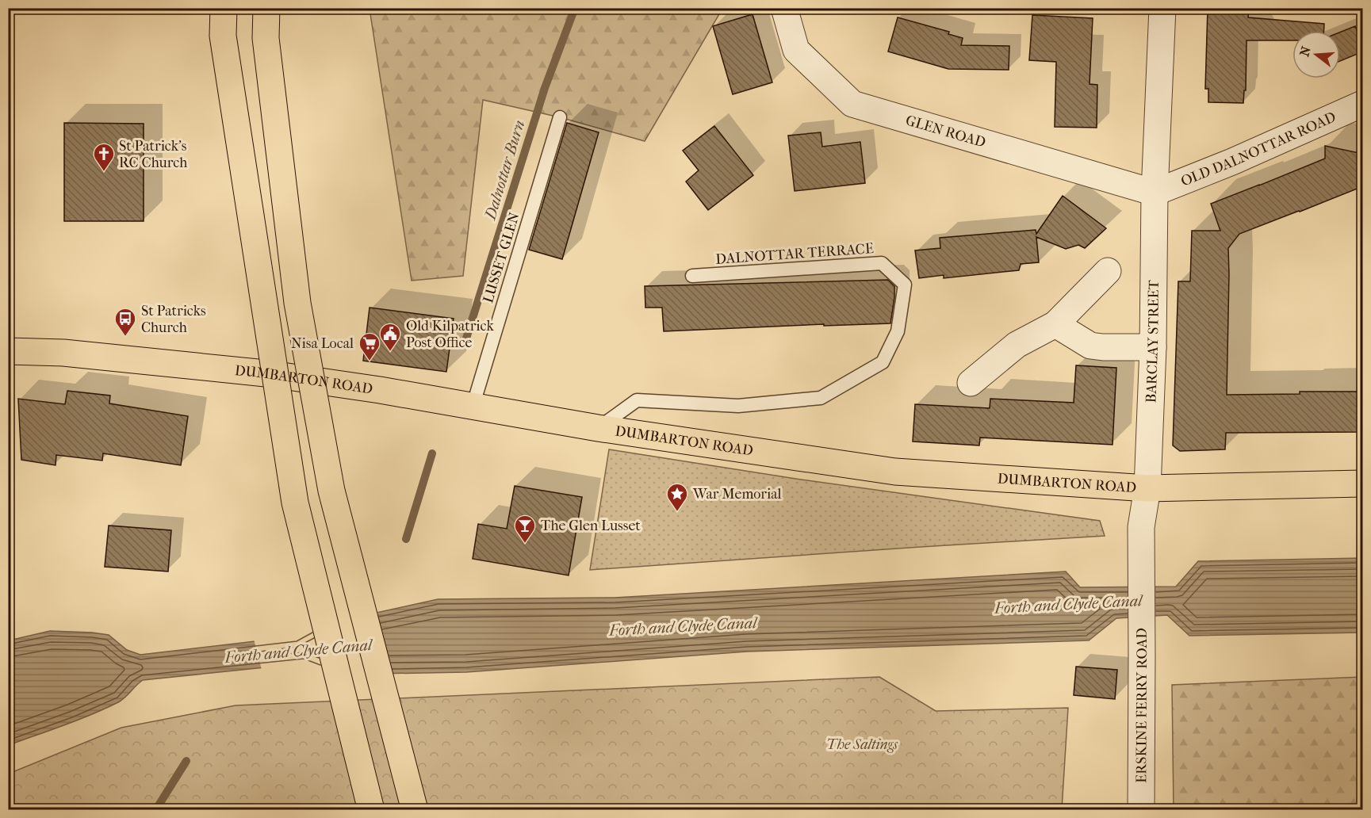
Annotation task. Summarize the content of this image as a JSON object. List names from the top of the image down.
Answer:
{
  "streets": {
    "main road": ["DUMBARTON ROAD"],
    "street": [
      "GLEN ROAD",
      "OLD DALNOTTAR ROAD",
      "BARCLAY STREET",
      "ERSKINE FERRY ROAD"
    ],
    "lane": ["DALNOTTAR TERRACE", "LUSSET GLEN"]
  },
  "crossings": [
    ["GLEN ROAD", "OLD DALNOTTAR ROAD"],
    ["GLEN ROAD", "BARCLAY STREET"],
    ["OLD DALNOTTAR ROAD", "BARCLAY STREET"],
    ["DALNOTTAR TERRACE", "DUMBARTON ROAD"],
    ["LUSSET GLEN", "DUMBARTON ROAD"],
    ["BARCLAY STREET", "DUMBARTON ROAD"],
    ["BARCLAY STREET", "ERSKINE FERRY ROAD"],
    ["DUMBARTON ROAD", "ERSKINE FERRY ROAD"]
  ],
  "water": ["Dalnottar Burn", "Forth and Clyde Canal"],
  "parks": ["The Saltings"],
  "places": {
    "church": ["St Patrick's RC Church"],
    "bus stop": ["St Patricks Church"],
    "public building": ["Old Kilpatrick Post Office"],
    "supermarket": ["Nisa Local"],
    "place": ["War Memorial"],
    "bar": ["The Glen Lusset"]
  },
  "north": "left"
}
